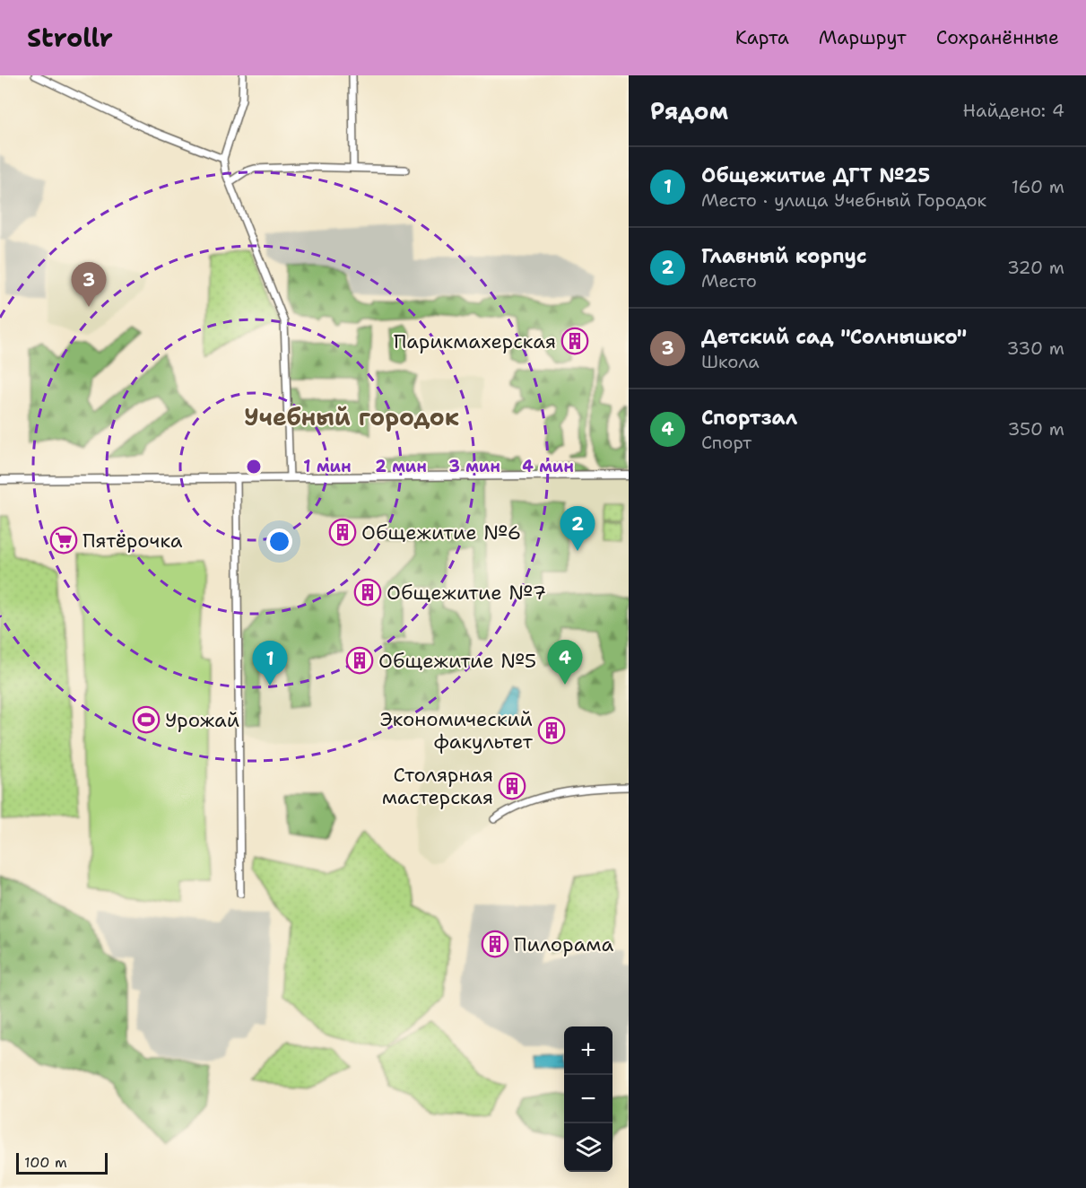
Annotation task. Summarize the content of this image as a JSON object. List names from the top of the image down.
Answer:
{
  "districts": ["Учебный городок"],
  "places": {
    "building": [
      "Парикмахерская",
      "Общежитие №6",
      "Общежитие №7",
      "Общежитие №5",
      "Экономический факультет",
      "Столярная мастерская",
      "Пилорама"
    ],
    "supermarket": ["Пятёрочка"],
    "sports": ["Урожай"]
  },
  "scale_bar": "100 m",
  "page": {
    "header": "Strollr",
    "nav": ["Карта", "Маршрут", "Сохранённые"],
    "heading": ["Рядом", "Найдено: 4"],
    "list": [
      {
        "mark": "1",
        "name": "Общежитие ДГТ №25",
        "note": "Место · улица Учебный Городок",
        "value": "160 m"
      },
      {
        "mark": "2",
        "name": "Главный корпус",
        "note": "Место",
        "value": "320 m"
      },
      {
        "mark": "3",
        "name": "Детский сад \"Солнышко\"",
        "note": "Школа",
        "value": "330 m"
      },
      {
        "mark": "4",
        "name": "Спортзал",
        "note": "Спорт",
        "value": "350 m"
      }
    ],
    "pins": [
      "3",
      "2",
      "4",
      "1"
    ],
    "map_buttons": ["+", "−"],
    "scale": "100 m"
  },
  "rings": [
    "1 мин",
    "2 мин",
    "3 мин",
    "4 мин"
  ]
}
